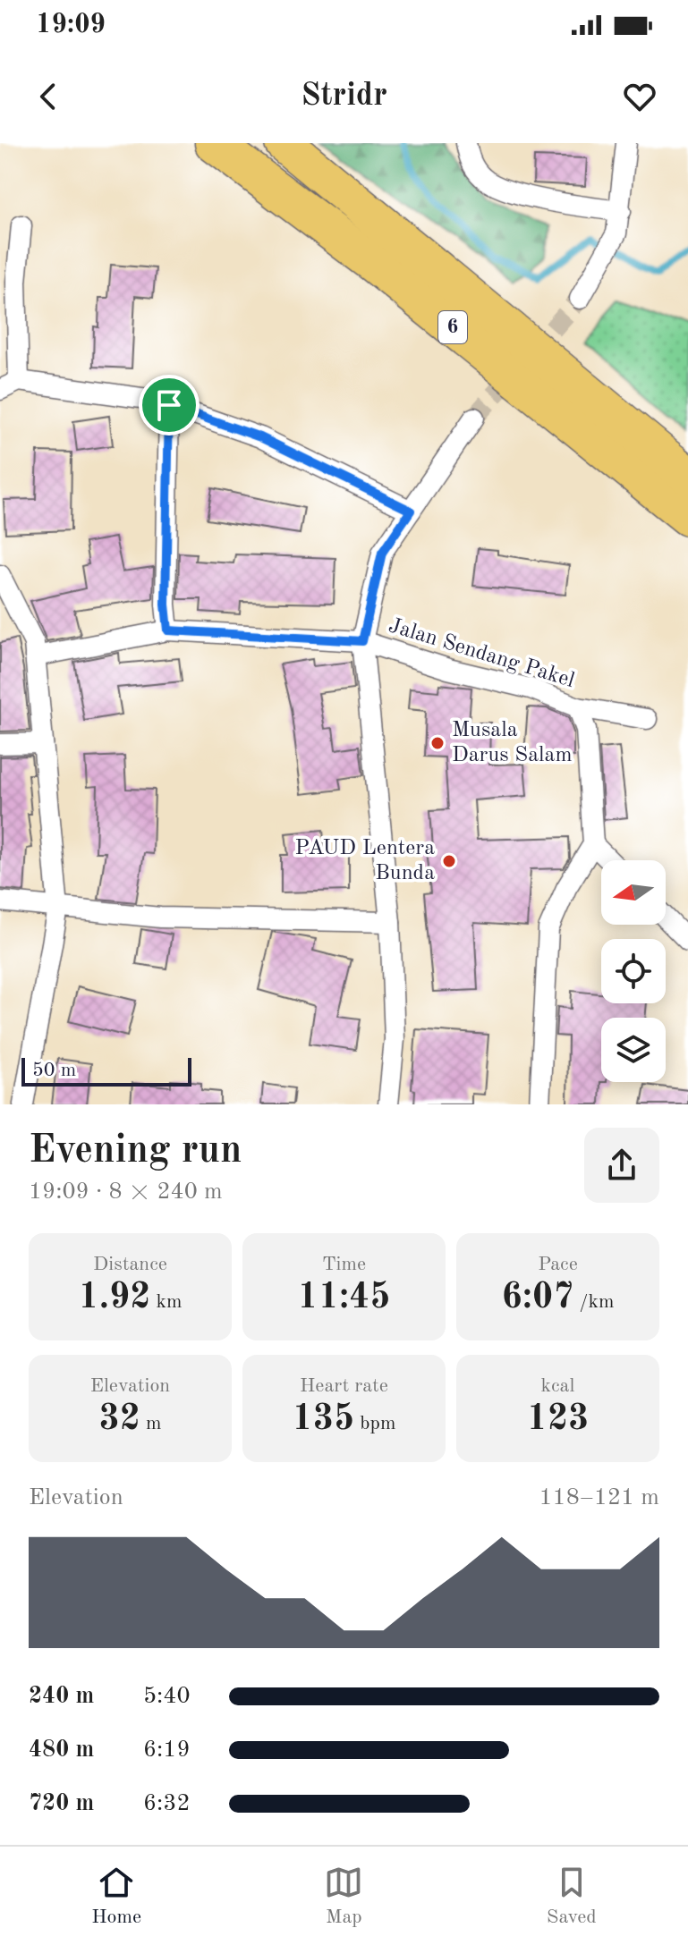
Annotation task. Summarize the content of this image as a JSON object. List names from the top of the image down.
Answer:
{
  "streets": {
    "highway": ["6"],
    "street": ["Jalan Sendang Pakel"]
  },
  "places": ["Musala Darus Salam", "PAUD Lentera Bunda"],
  "scale_bar": "50 m",
  "north": "left",
  "page": {
    "status": "19:09",
    "header": "Stridr",
    "scale": "50 m",
    "heading": ["Evening run", "19:09 · 8 × 240 m"],
    "stats": [
      ["Distance", "1.92 km"],
      ["Time", "11:45"],
      ["Pace", "6:07 /km"],
      ["Elevation", "32 m"],
      ["Heart rate", "135 bpm"],
      ["kcal", "123"]
    ],
    "chart": ["Elevation", "118–121 m"],
    "list": [
      {
        "name": "240 m",
        "note": "5:40"
      },
      {
        "name": "480 m",
        "note": "6:19"
      },
      {
        "name": "720 m",
        "note": "6:32"
      }
    ],
    "tabs": ["Home", "Map", "Saved"]
  }
}
